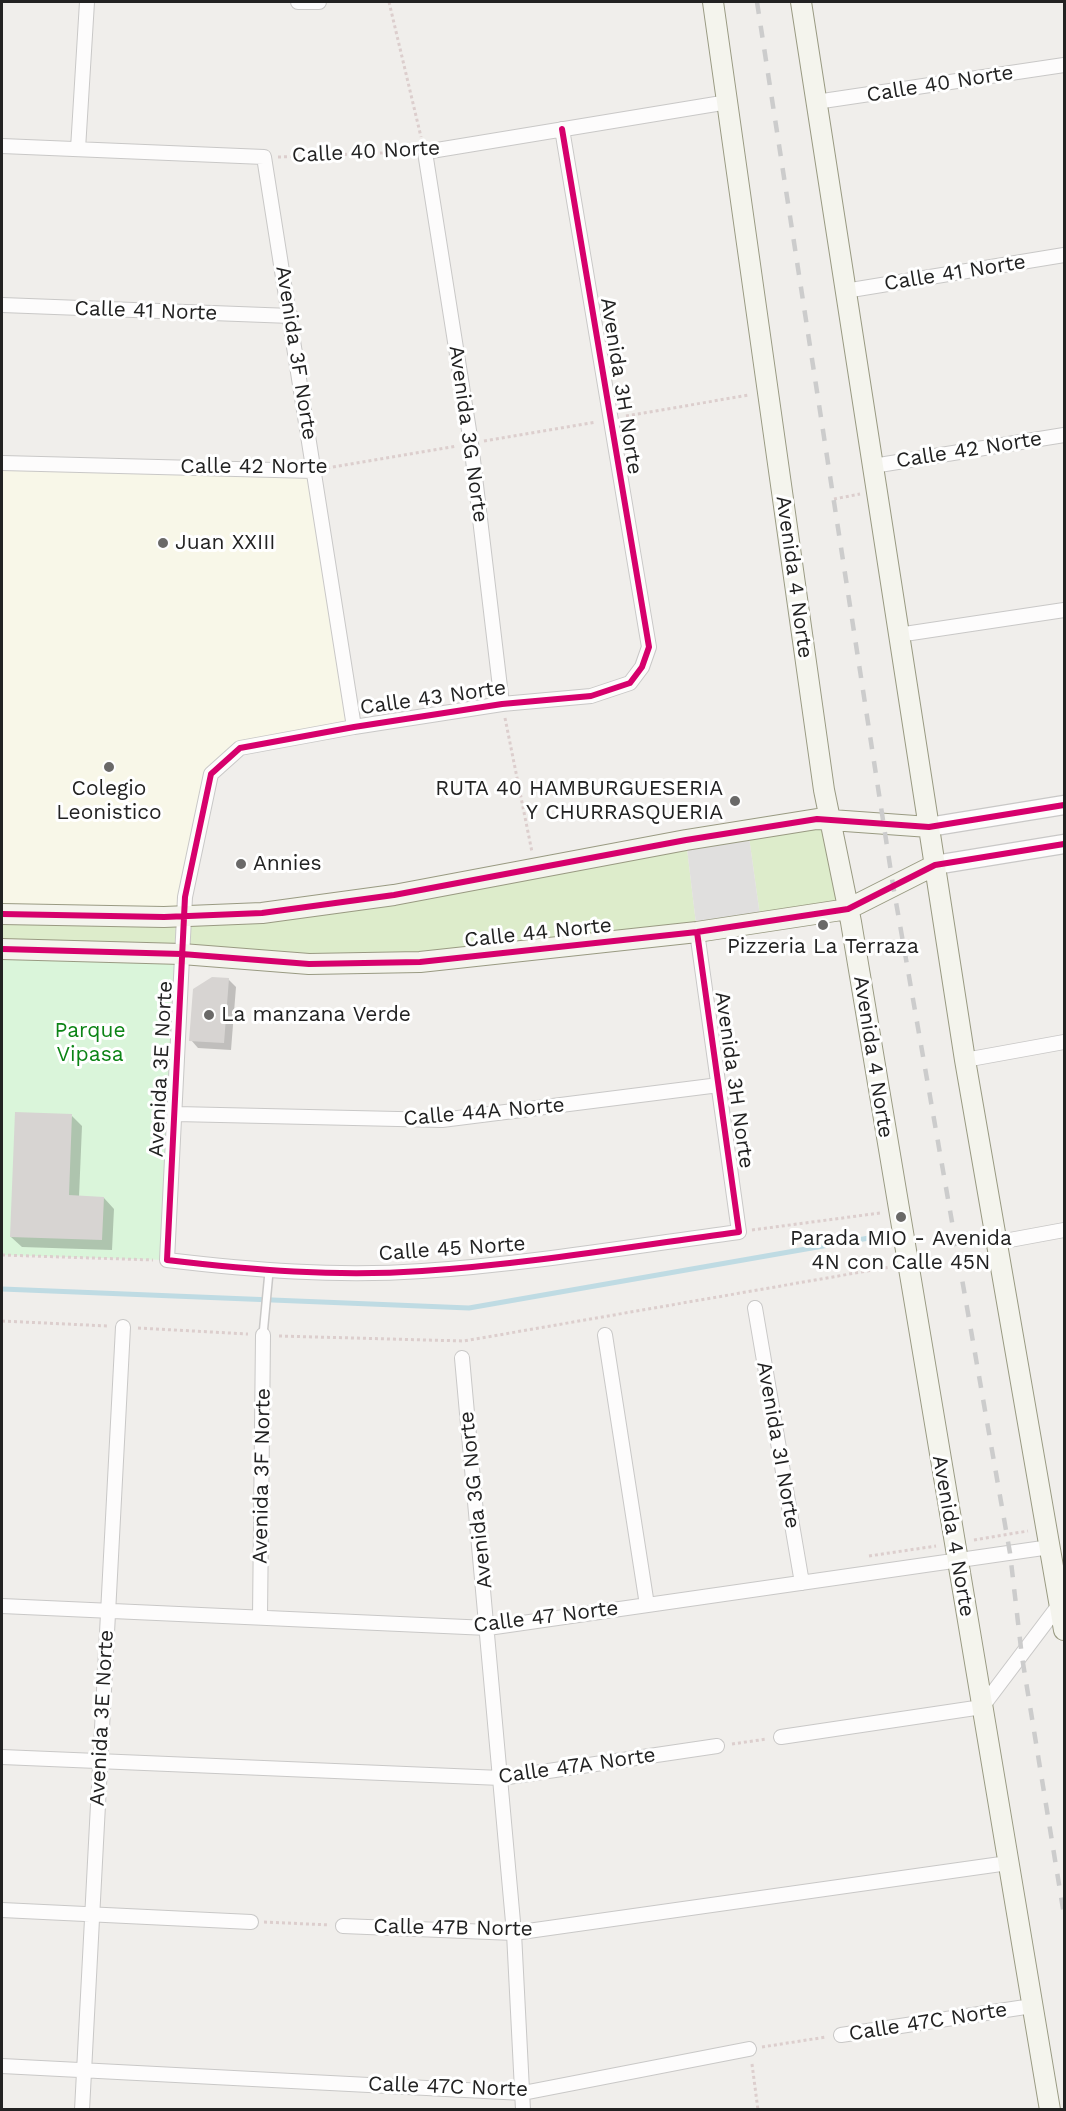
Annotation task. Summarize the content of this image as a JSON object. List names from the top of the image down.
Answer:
{
  "streets": {
    "main road": ["Avenida 4 Norte", "Calle 44 Norte"],
    "street": [
      "Calle 40 Norte",
      "Calle 41 Norte",
      "Avenida 3F Norte",
      "Avenida 3H Norte",
      "Avenida 3G Norte",
      "Calle 42 Norte",
      "Calle 43 Norte",
      "Avenida 3E Norte",
      "Calle 44A Norte",
      "Calle 45 Norte",
      "Avenida 3I Norte",
      "Calle 47 Norte",
      "Calle 47A Norte",
      "Calle 47B Norte",
      "Calle 47C Norte"
    ]
  },
  "crossings": [
    ["Calle 40 Norte", "Avenida 3F Norte"],
    ["Calle 40 Norte", "Avenida 3H Norte"],
    ["Calle 40 Norte", "Avenida 3G Norte"],
    ["Calle 40 Norte", "Avenida 4 Norte"],
    ["Calle 41 Norte", "Avenida 3F Norte"],
    ["Avenida 3F Norte", "Calle 42 Norte"],
    ["Avenida 3F Norte", "Calle 43 Norte"],
    ["Avenida 3F Norte", "Calle 47 Norte"],
    ["Avenida 3H Norte", "Calle 42 Norte"],
    ["Avenida 3H Norte", "Calle 43 Norte"],
    ["Avenida 3H Norte", "Calle 44 Norte"],
    ["Avenida 3H Norte", "Calle 44A Norte"],
    ["Avenida 3H Norte", "Calle 45 Norte"],
    ["Avenida 3G Norte", "Calle 42 Norte"],
    ["Avenida 3G Norte", "Calle 43 Norte"],
    ["Avenida 3G Norte", "Calle 47 Norte"],
    ["Avenida 3G Norte", "Calle 47A Norte"],
    ["Avenida 3G Norte", "Calle 47B Norte"],
    ["Avenida 3G Norte", "Calle 47C Norte"],
    ["Avenida 4 Norte", "Calle 44 Norte"],
    ["Avenida 4 Norte", "Calle 47 Norte"],
    ["Avenida 4 Norte", "Calle 47B Norte"],
    ["Avenida 4 Norte", "Calle 47C Norte"],
    ["Calle 43 Norte", "Avenida 3E Norte"],
    ["Calle 44 Norte", "Avenida 3E Norte"],
    ["Avenida 3E Norte", "Calle 44A Norte"],
    ["Avenida 3E Norte", "Calle 45 Norte"],
    ["Avenida 3E Norte", "Calle 47 Norte"],
    ["Avenida 3E Norte", "Calle 47A Norte"],
    ["Avenida 3E Norte", "Calle 47C Norte"],
    ["Avenida 3I Norte", "Calle 47 Norte"]
  ],
  "parks": ["Parque Vipasa"],
  "places": [
    "Juan XXIII",
    "Colegio Leonistico",
    "RUTA 40 HAMBURGUESERIA Y CHURRASQUERIA",
    "Annies",
    "Pizzeria La Terraza",
    "La manzana Verde",
    "Parada MIO - Avenida 4N con Calle 45N"
  ]
}
